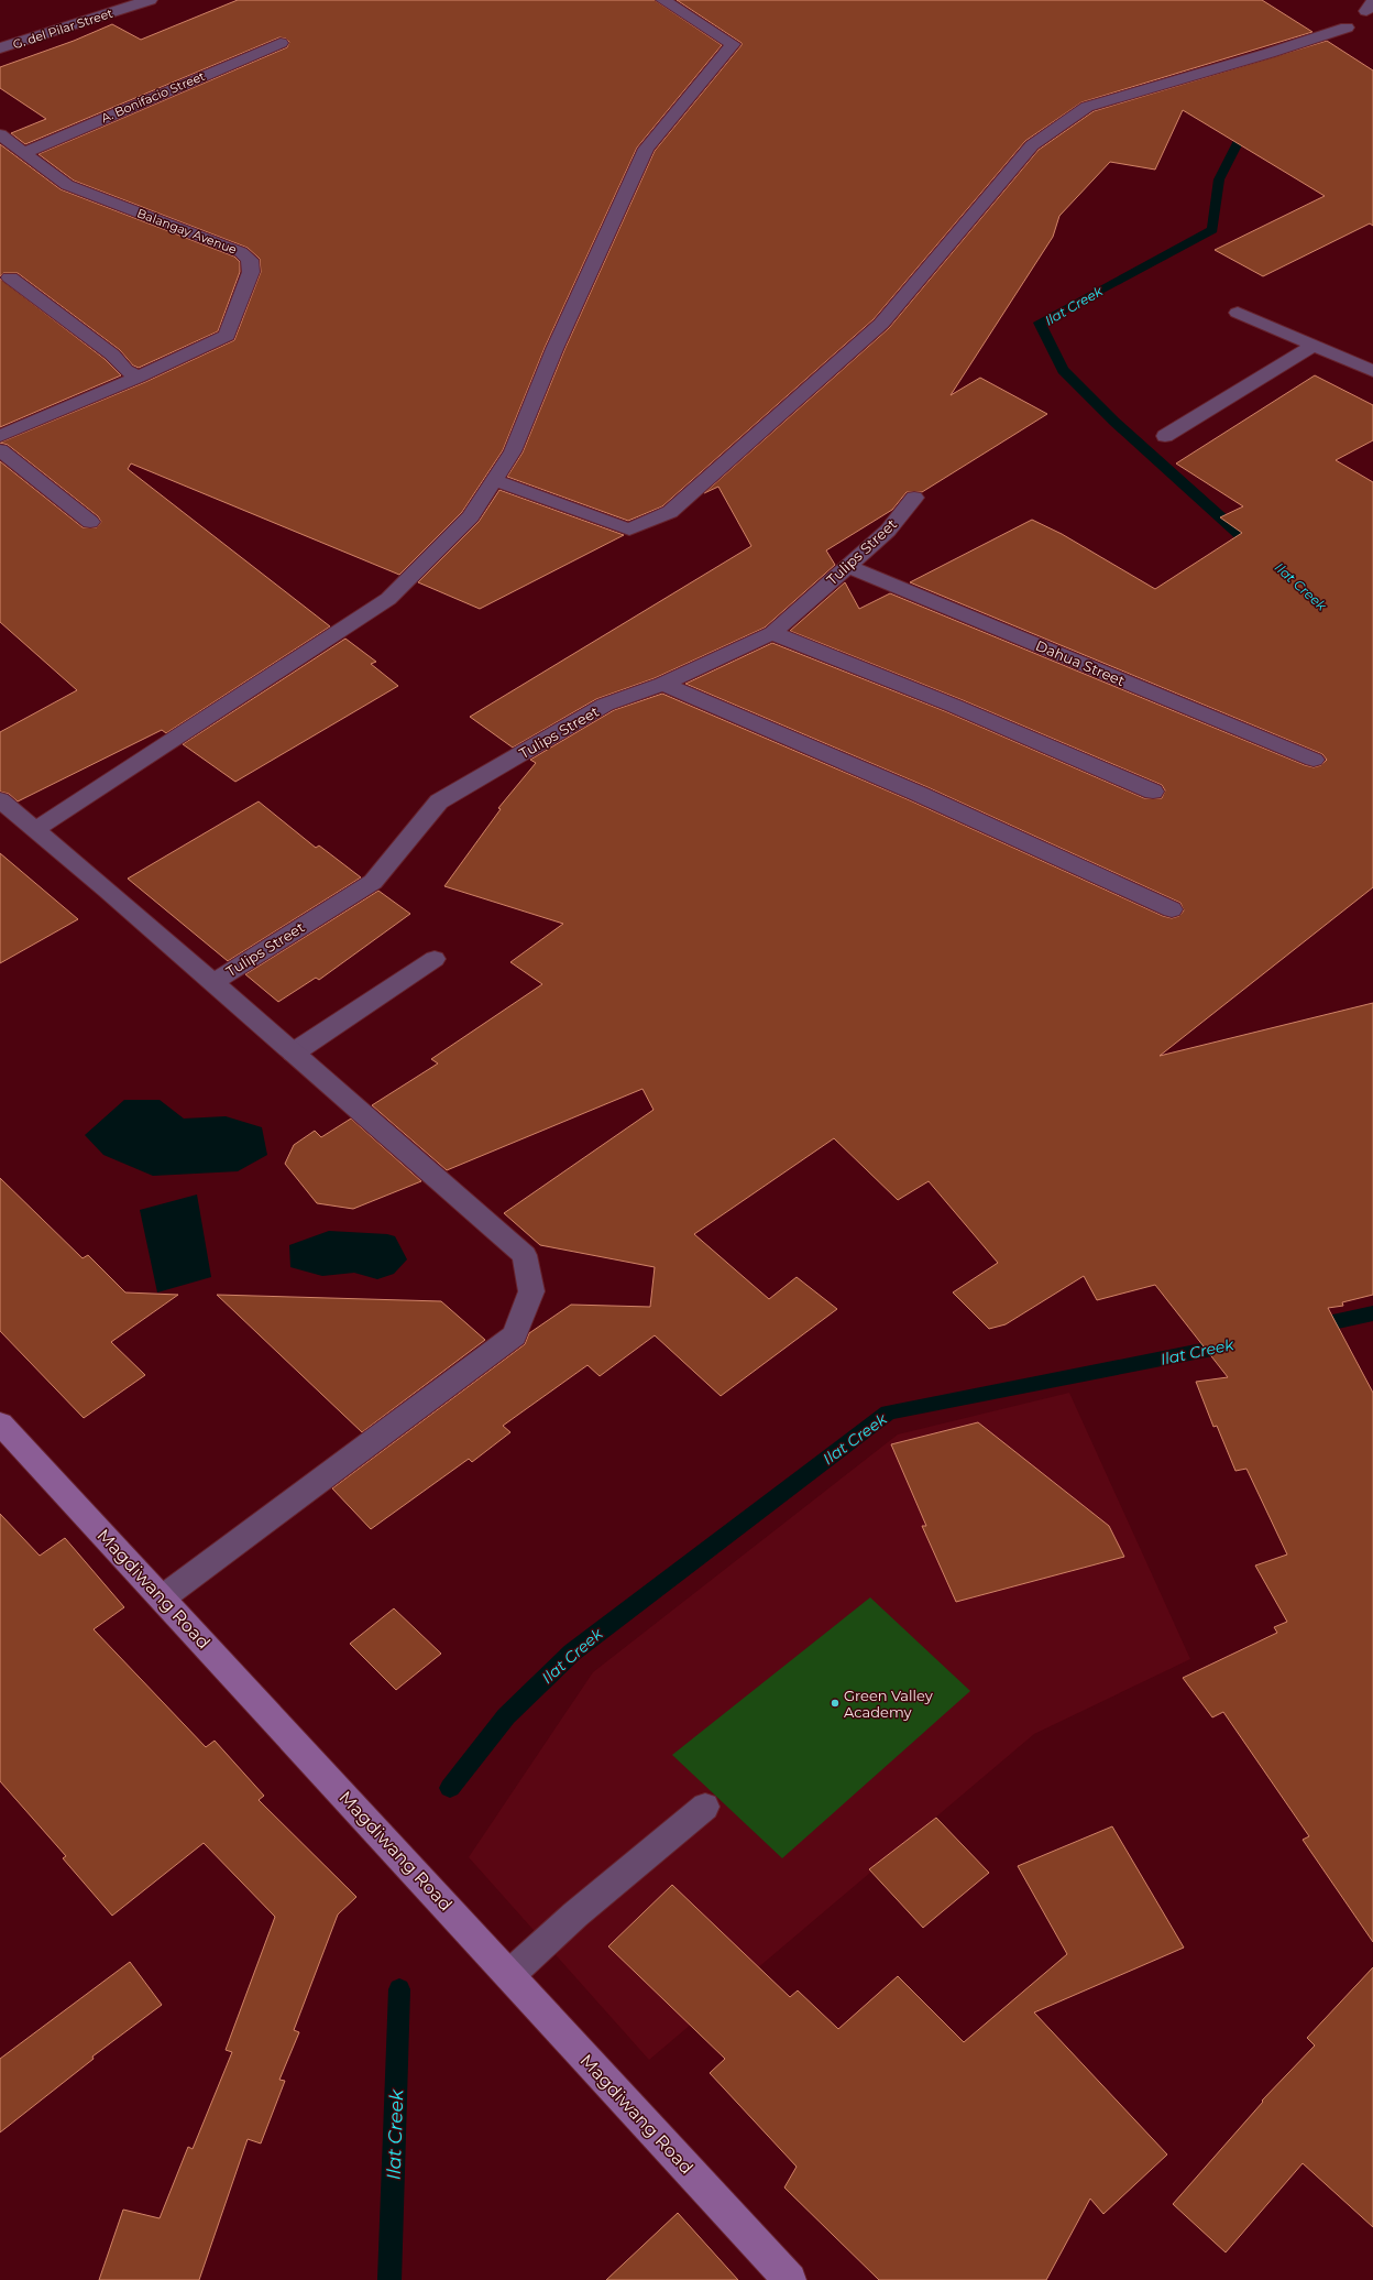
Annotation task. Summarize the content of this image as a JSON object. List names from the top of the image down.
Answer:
{
  "streets": {
    "main road": ["Magdiwang Road"],
    "street": [
      "G. del Pilar Street",
      "A. Bonifacio Street",
      "Balangay Avenue",
      "Tulips Street",
      "Dahua Street"
    ]
  },
  "crossings": [
    ["A. Bonifacio Street", "Balangay Avenue"],
    ["Tulips Street", "Dahua Street"]
  ],
  "water": ["Ilat Creek"],
  "places": ["Green Valley Academy"]
}
